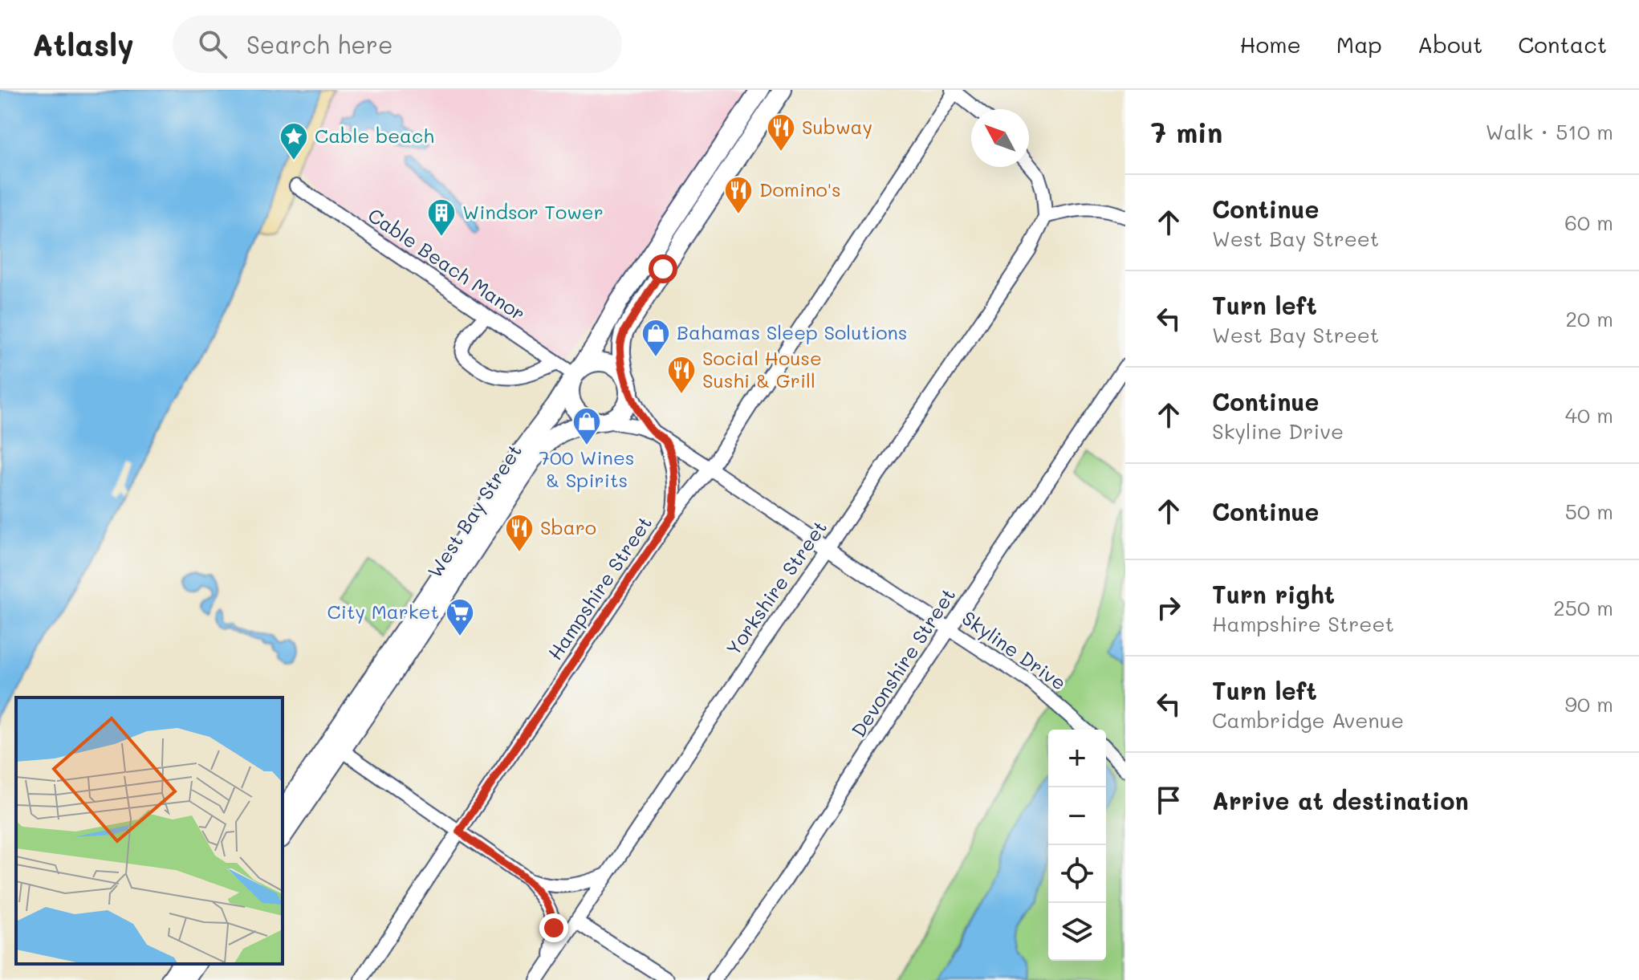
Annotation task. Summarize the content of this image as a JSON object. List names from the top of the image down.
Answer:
{
  "streets": {
    "main road": ["West Bay Street"],
    "street": [
      "Cable Beach Manor",
      "Hampshire Street",
      "Yorkshire Street",
      "Skyline Drive",
      "Devonshire Street"
    ]
  },
  "crossings": [
    ["Cable Beach Manor", "West Bay Street"],
    ["Cable Beach Manor", "Skyline Drive"],
    ["West Bay Street", "Skyline Drive"],
    ["Hampshire Street", "Skyline Drive"],
    ["Yorkshire Street", "Skyline Drive"],
    ["Skyline Drive", "Devonshire Street"]
  ],
  "places": {
    "restaurant": [
      "Subway",
      "Domino's",
      "Social House Sushi & Grill",
      "Sbaro"
    ],
    "place": ["Cable beach"],
    "building": ["Windsor Tower"],
    "shop": ["Bahamas Sleep Solutions", "700 Wines & Spirits"],
    "supermarket": ["City Market"]
  },
  "north": "top left",
  "page": {
    "header": "Atlasly",
    "search": "Search here",
    "nav": [
      "Home",
      "Map",
      "About",
      "Contact"
    ],
    "heading": ["7 min", "Walk · 510 m"],
    "list": [
      ["Continue", "West Bay Street", "60 m"],
      ["Turn left", "West Bay Street", "20 m"],
      ["Continue", "Skyline Drive", "40 m"],
      ["Continue", "50 m"],
      ["Turn right", "Hampshire Street", "250 m"],
      ["Turn left", "Cambridge Avenue", "90 m"],
      "Arrive at destination"
    ],
    "map_buttons": ["+", "−"]
  }
}
